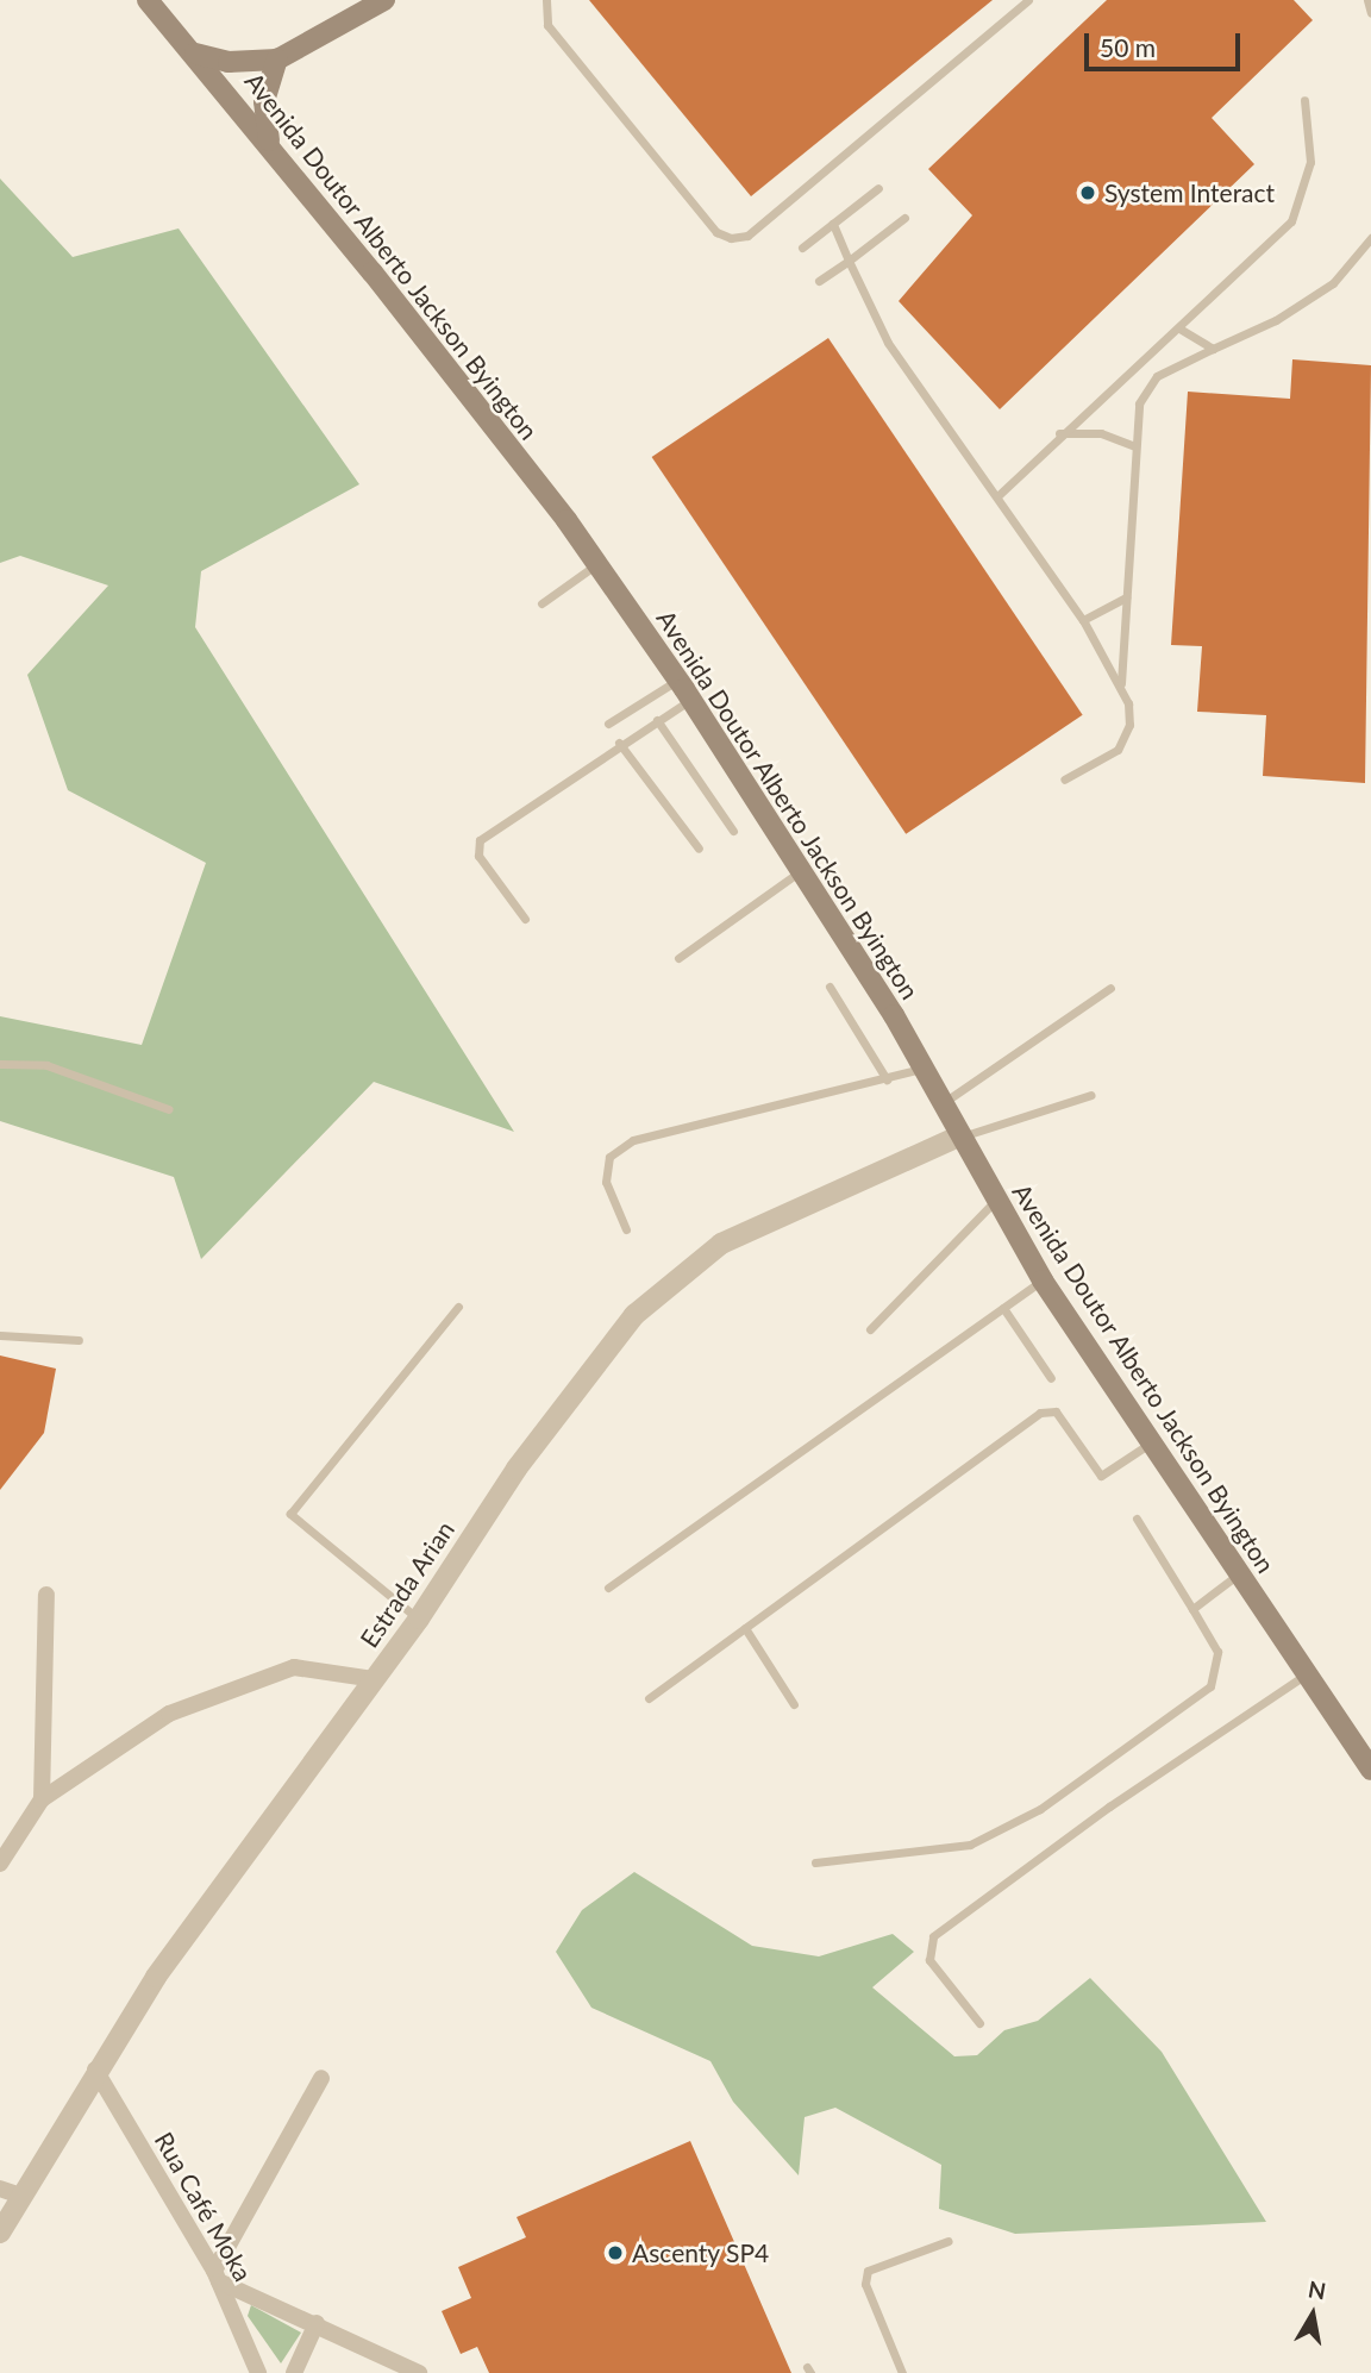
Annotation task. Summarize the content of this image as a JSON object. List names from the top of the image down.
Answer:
{
  "streets": {
    "main road": ["Avenida Doutor Alberto Jackson Byington"],
    "street": ["Estrada Arian", "Rua Café Moka"]
  },
  "crossings": [
    ["Avenida Doutor Alberto Jackson Byington", "Estrada Arian"],
    ["Estrada Arian", "Rua Café Moka"]
  ],
  "places": ["System Interact", "Ascenty SP4"],
  "scale_bar": "50 m",
  "north": "top"
}
